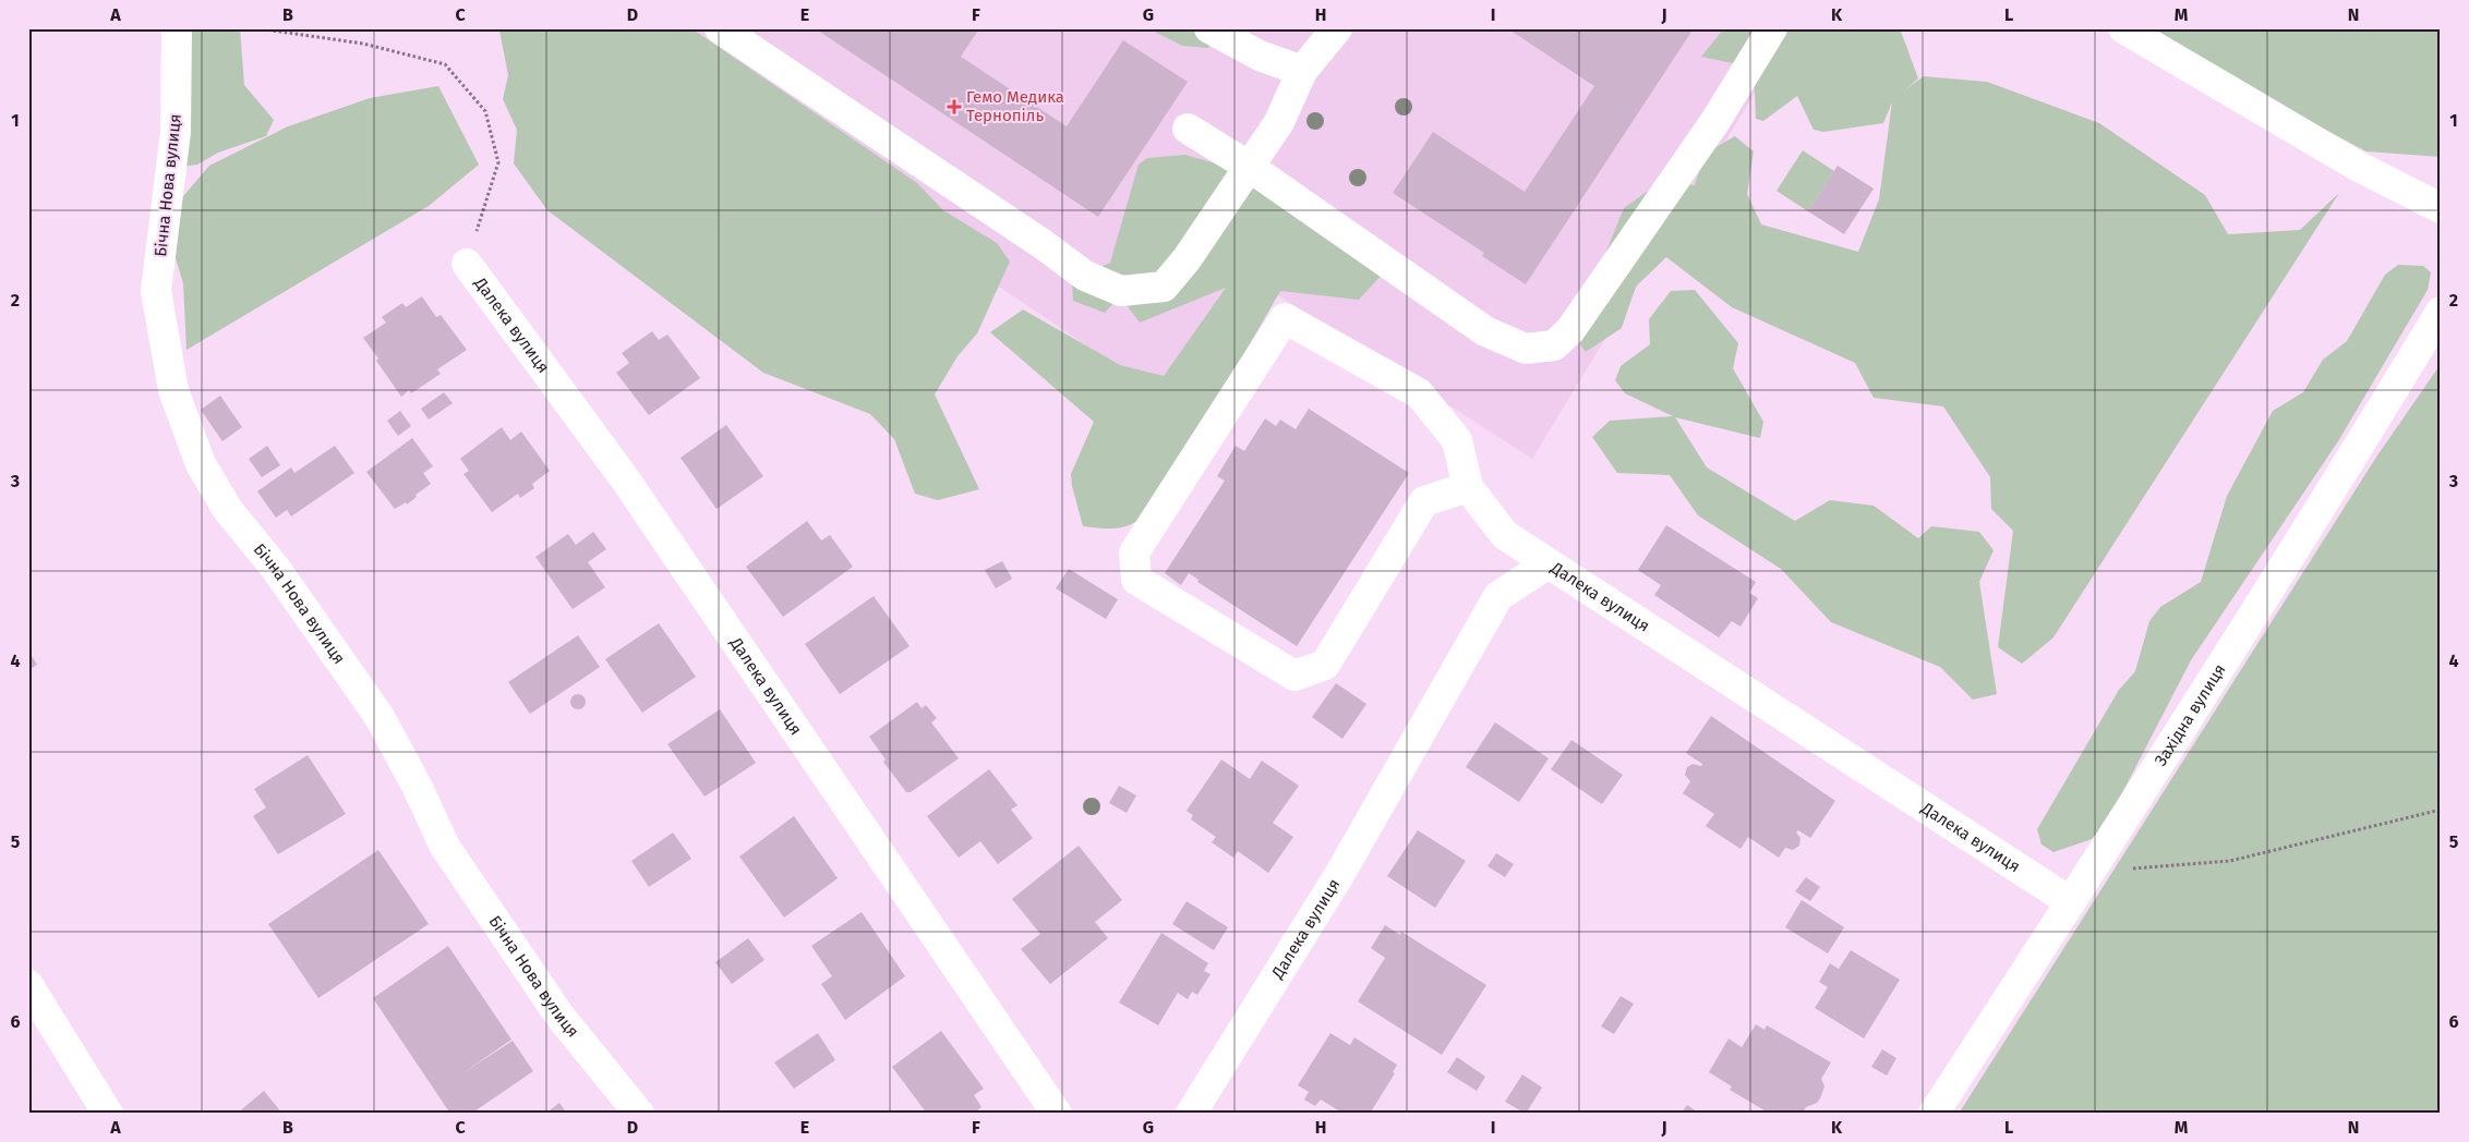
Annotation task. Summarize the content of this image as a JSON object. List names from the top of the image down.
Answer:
{
  "streets": {
    "street": ["Бічна Нова вулиця", "Далека вулиця", "Західна вулиця"]
  },
  "crossings": [
    ["Далека вулиця", "Західна вулиця"]
  ],
  "places": {
    "health": ["Гемо Медика Тернопіль"]
  },
  "grid": {
    "columns": [
      "A",
      "B",
      "C",
      "D",
      "E",
      "F",
      "G",
      "H",
      "I",
      "J",
      "K",
      "L",
      "M",
      "N"
    ],
    "rows": [
      "1",
      "2",
      "3",
      "4",
      "5",
      "6"
    ]
  }
}
